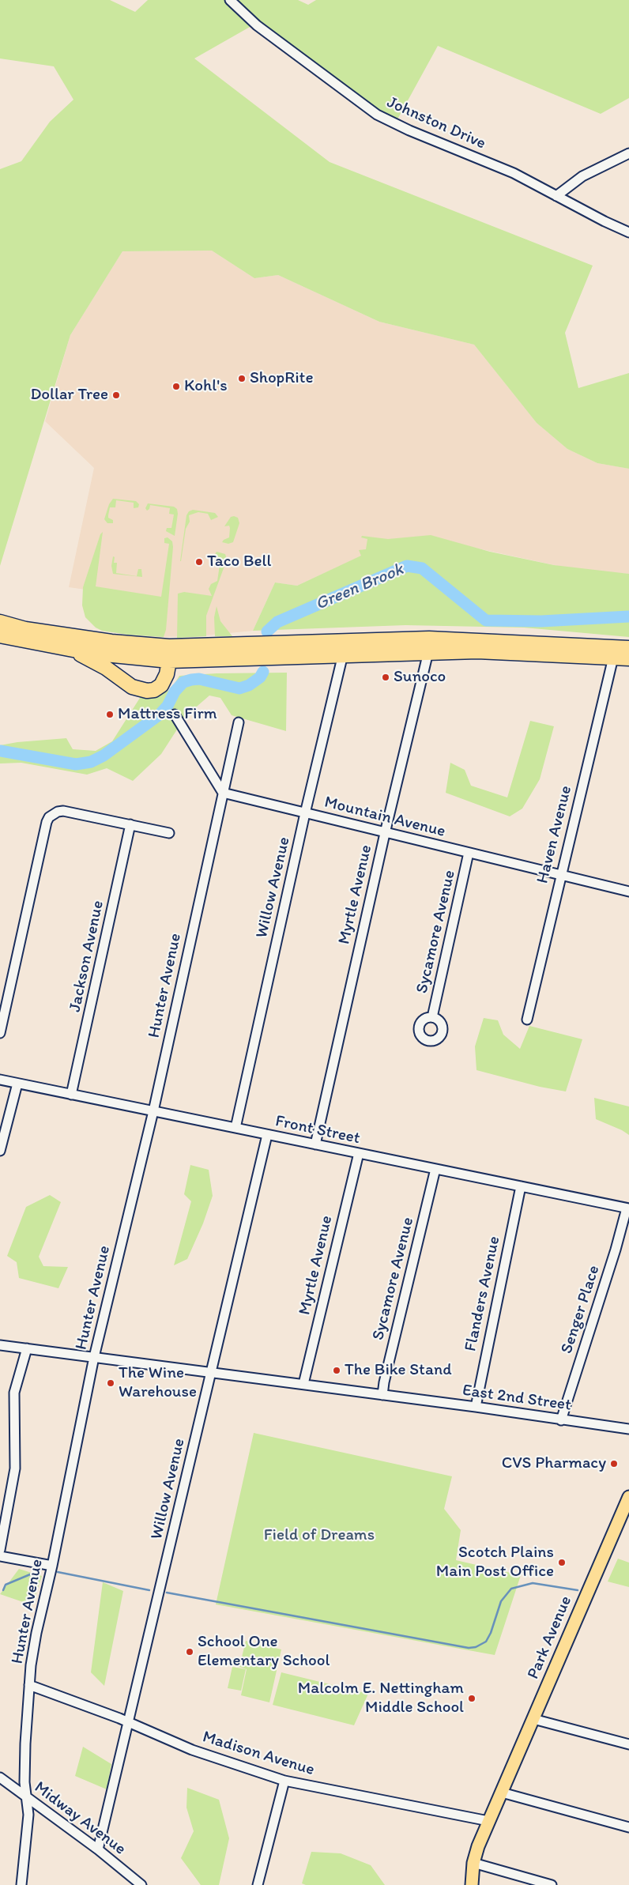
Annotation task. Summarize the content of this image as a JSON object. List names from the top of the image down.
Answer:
{
  "streets": {
    "main road": ["Park Avenue"],
    "street": [
      "Johnston Drive",
      "Mountain Avenue",
      "Haven Avenue",
      "Willow Avenue",
      "Myrtle Avenue",
      "Sycamore Avenue",
      "Jackson Avenue",
      "Hunter Avenue",
      "Front Street",
      "Flanders Avenue",
      "Senger Place",
      "East 2nd Street",
      "Madison Avenue",
      "Midway Avenue"
    ]
  },
  "crossings": [
    ["Mountain Avenue", "Haven Avenue"],
    ["Mountain Avenue", "Willow Avenue"],
    ["Mountain Avenue", "Myrtle Avenue"],
    ["Mountain Avenue", "Sycamore Avenue"],
    ["Mountain Avenue", "Hunter Avenue"],
    ["Willow Avenue", "Front Street"],
    ["Willow Avenue", "East 2nd Street"],
    ["Willow Avenue", "Madison Avenue"],
    ["Willow Avenue", "Midway Avenue"],
    ["Myrtle Avenue", "Front Street"],
    ["Myrtle Avenue", "East 2nd Street"],
    ["Sycamore Avenue", "Front Street"],
    ["Sycamore Avenue", "East 2nd Street"],
    ["Jackson Avenue", "Front Street"],
    ["Hunter Avenue", "Front Street"],
    ["Hunter Avenue", "East 2nd Street"],
    ["Hunter Avenue", "Madison Avenue"],
    ["Hunter Avenue", "Midway Avenue"],
    ["Front Street", "Flanders Avenue"],
    ["Front Street", "Senger Place"],
    ["Flanders Avenue", "East 2nd Street"],
    ["Senger Place", "East 2nd Street"],
    ["Park Avenue", "Madison Avenue"]
  ],
  "water": ["Green Brook"],
  "parks": ["Field of Dreams"],
  "places": [
    "ShopRite",
    "Kohl's",
    "Dollar Tree",
    "Taco Bell",
    "Sunoco",
    "Mattress Firm",
    "The Bike Stand",
    "The Wine Warehouse",
    "CVS Pharmacy",
    "Scotch Plains Main Post Office",
    "School One Elementary School",
    "Malcolm E. Nettingham Middle School"
  ]
}
